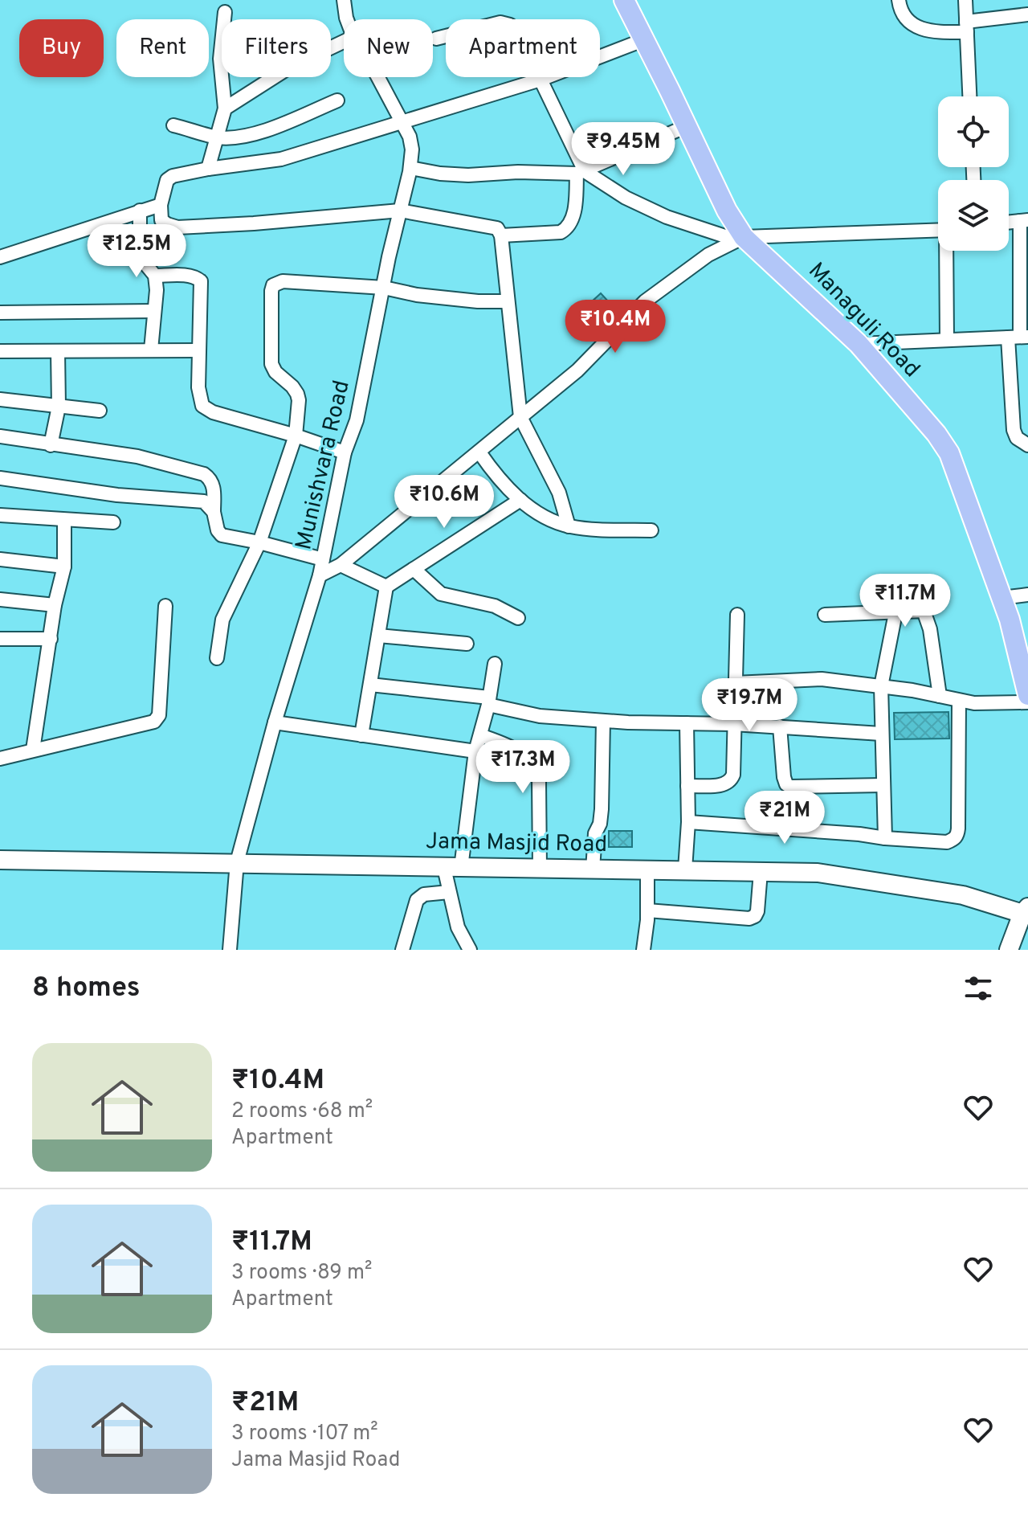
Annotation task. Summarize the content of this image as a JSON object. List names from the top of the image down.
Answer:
{
  "streets": {
    "main road": ["Managuli Road"],
    "street": ["Munishvara Road", "Jama Masjid Road"]
  },
  "crossings": [
    ["Munishvara Road", "Jama Masjid Road"]
  ],
  "page": {
    "chip": [
      "Buy",
      "Rent",
      "Filters",
      "New",
      "Apartment"
    ],
    "price": [
      "₹9.45M",
      "₹12.5M",
      "₹10.4M",
      "₹10.6M",
      "₹11.7M",
      "₹19.7M",
      "₹17.3M",
      "₹21M"
    ],
    "heading": "8 homes",
    "list": [
      {
        "name": "₹10.4M",
        "note": "2 rooms · 68 m² · Apartment"
      },
      {
        "name": "₹11.7M",
        "note": "3 rooms · 89 m² · Apartment"
      },
      {
        "name": "₹21M",
        "note": "3 rooms · 107 m² · Jama Masjid Road"
      }
    ]
  }
}
